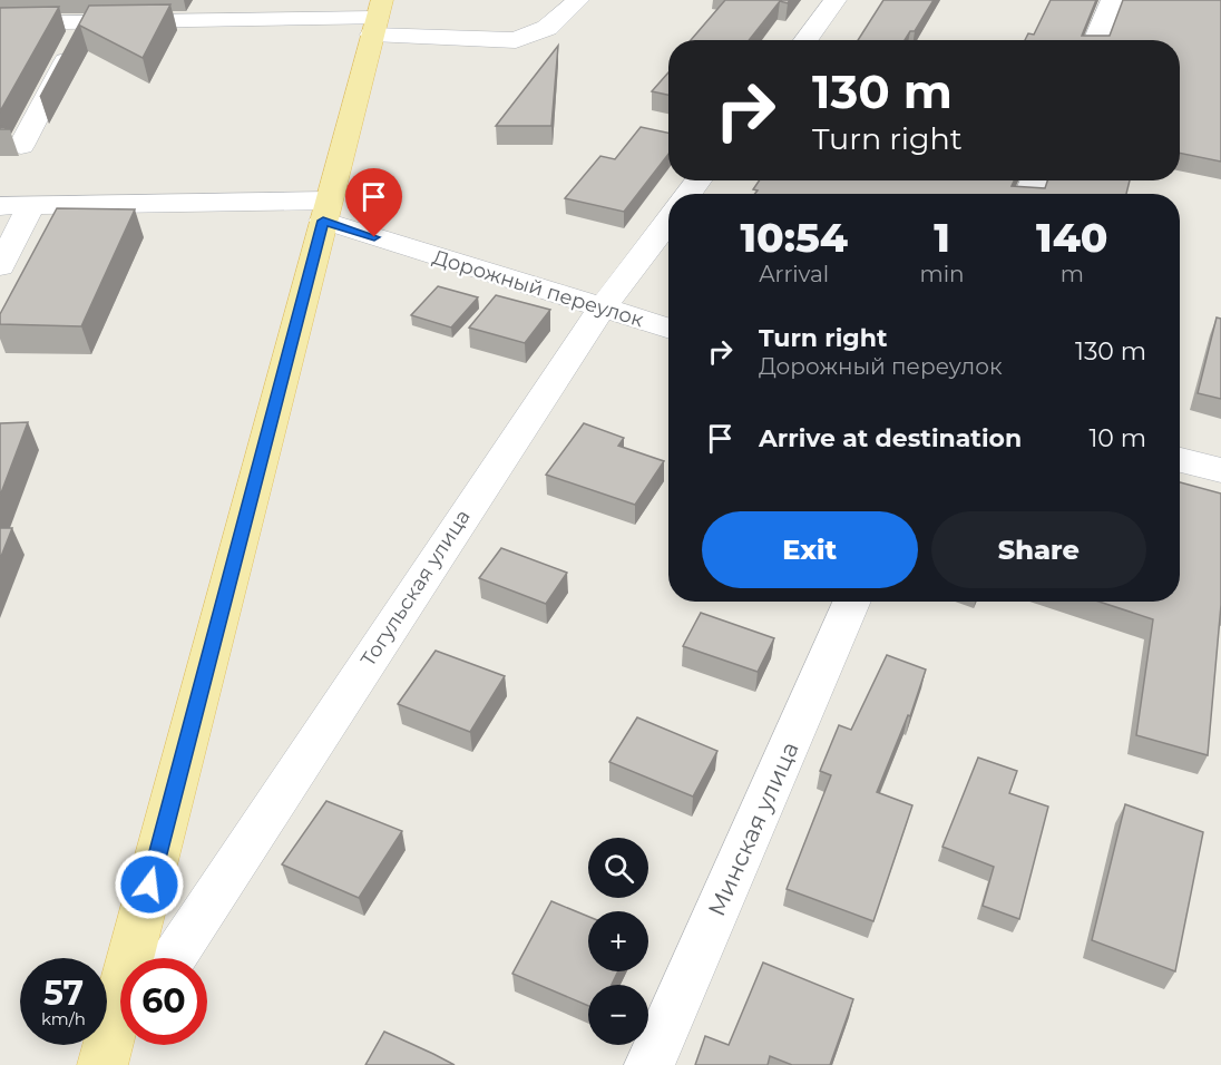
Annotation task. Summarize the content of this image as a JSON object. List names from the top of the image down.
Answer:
{
  "streets": {
    "street": ["Дорожный переулок", "Тогульская улица", "Минская улица"]
  },
  "crossings": [
    ["Дорожный переулок", "Тогульская улица"]
  ],
  "page": {
    "turn": ["130 m", "Turn right"],
    "eta": [
      "10:54",
      "Arrival",
      "1",
      "min",
      "140",
      "m"
    ],
    "list": [
      {
        "name": "Turn right",
        "note": "Дорожный переулок",
        "value": "130 m"
      },
      {
        "name": "Arrive at destination",
        "value": "10 m"
      }
    ],
    "buttons": ["Exit", "Share"],
    "map_buttons": ["+", "−"],
    "speed": "57 km/h",
    "limit": "60"
  }
}
